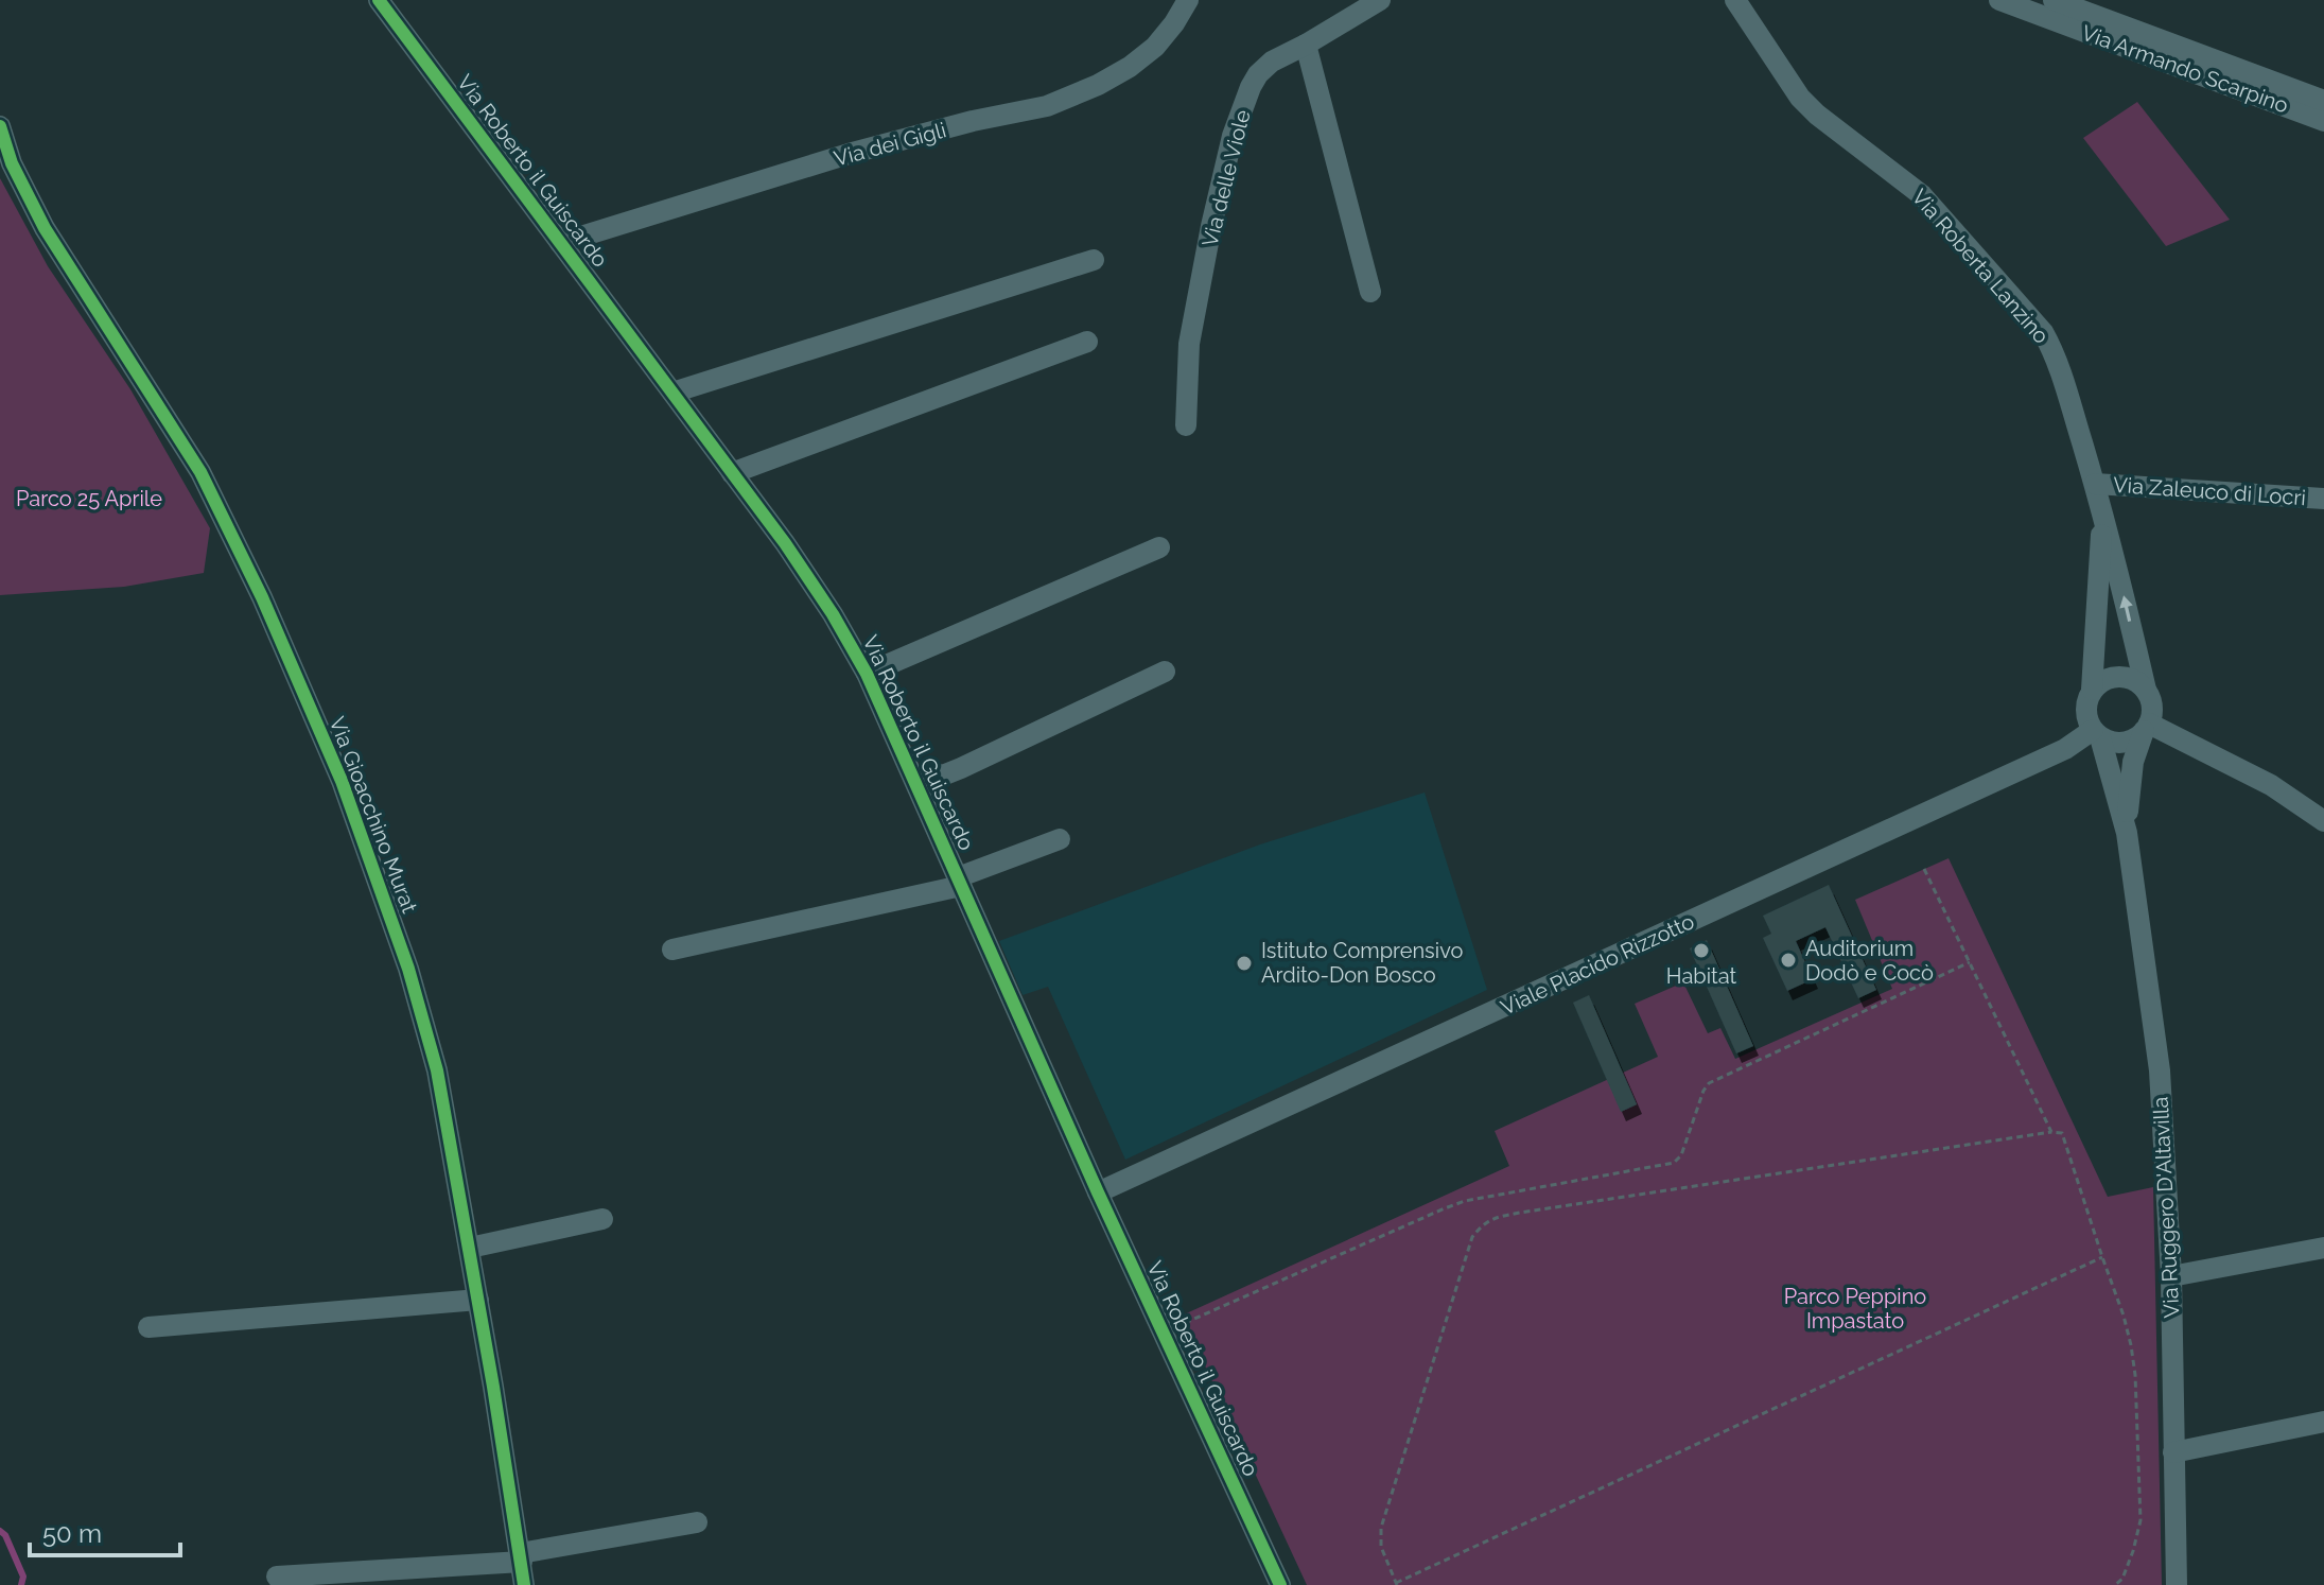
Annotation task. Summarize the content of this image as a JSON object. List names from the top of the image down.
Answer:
{
  "streets": {
    "street": [
      "Via Armando Scarpino",
      "Via dei Gigli",
      "Via Roberto il Guiscardo",
      "Via delle Viole",
      "Via Roberta Lanzino",
      "Via Zaleuco di Locri",
      "Via Gioacchino Murat",
      "Viale Placido Rizzotto",
      "Via Ruggero D'Altavilla"
    ]
  },
  "crossings": [
    ["Via dei Gigli", "Via Roberto il Guiscardo"],
    ["Via Roberto il Guiscardo", "Viale Placido Rizzotto"],
    ["Via Roberta Lanzino", "Via Zaleuco di Locri"],
    ["Via Roberta Lanzino", "Viale Placido Rizzotto"],
    ["Via Roberta Lanzino", "Via Ruggero D'Altavilla"],
    ["Viale Placido Rizzotto", "Via Ruggero D'Altavilla"]
  ],
  "parks": ["Parco 25 Aprile", "Parco Peppino Impastato"],
  "places": ["Habitat", "Auditorium Dodò e Cocò", "Istituto Comprensivo Ardito-Don Bosco"],
  "scale_bar": "50 m"
}
